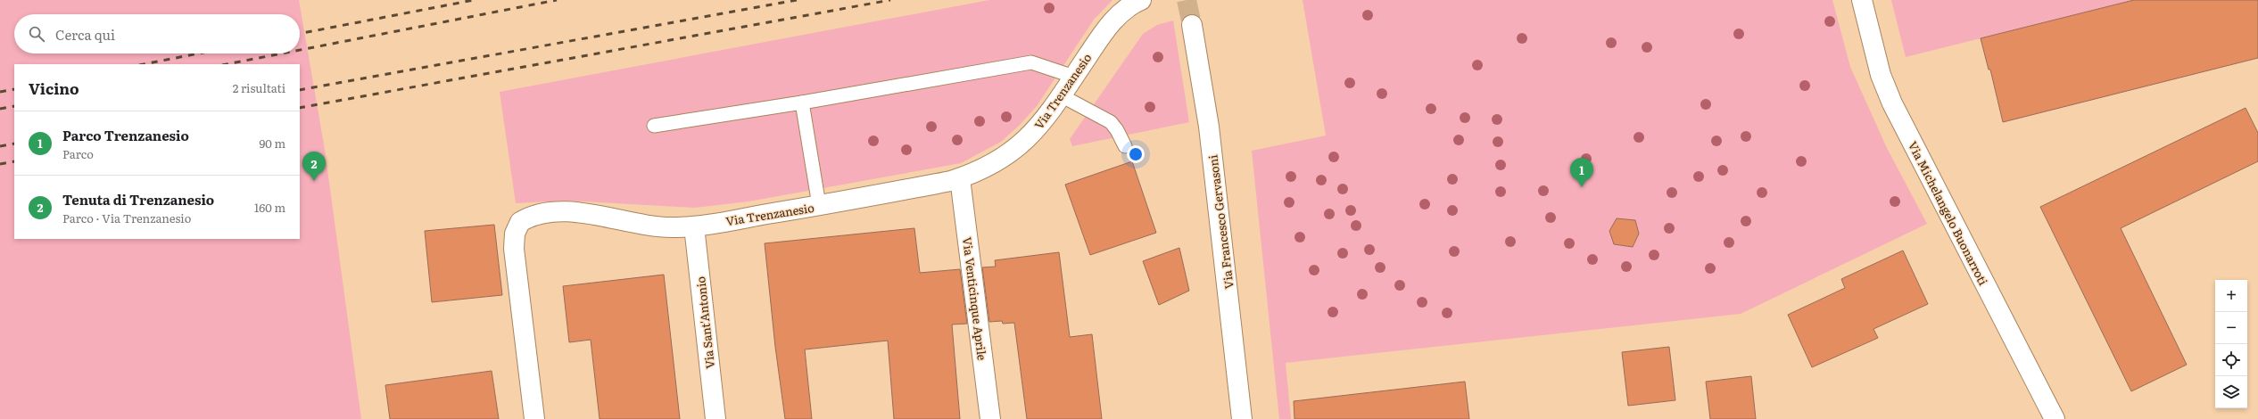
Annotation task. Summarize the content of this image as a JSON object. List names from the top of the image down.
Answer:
{
  "streets": {
    "street": [
      "Via Trenzanesio",
      "Via Michelangelo Buonarroti",
      "Via Francesco Gervasoni",
      "Via Venticinque Aprile",
      "Via Sant'Antonio"
    ]
  },
  "crossings": [
    ["Via Trenzanesio", "Via Venticinque Aprile"],
    ["Via Trenzanesio", "Via Sant'Antonio"]
  ],
  "page": {
    "search": "Cerca qui",
    "heading": ["Vicino", "2 risultati"],
    "list": [
      {
        "mark": "1",
        "name": "Parco Trenzanesio",
        "note": "Parco",
        "value": "90 m"
      },
      {
        "mark": "2",
        "name": "Tenuta di Trenzanesio",
        "note": "Parco · Via Trenzanesio",
        "value": "160 m"
      }
    ],
    "pins": ["2", "1"],
    "map_buttons": ["+", "−"]
  }
}
